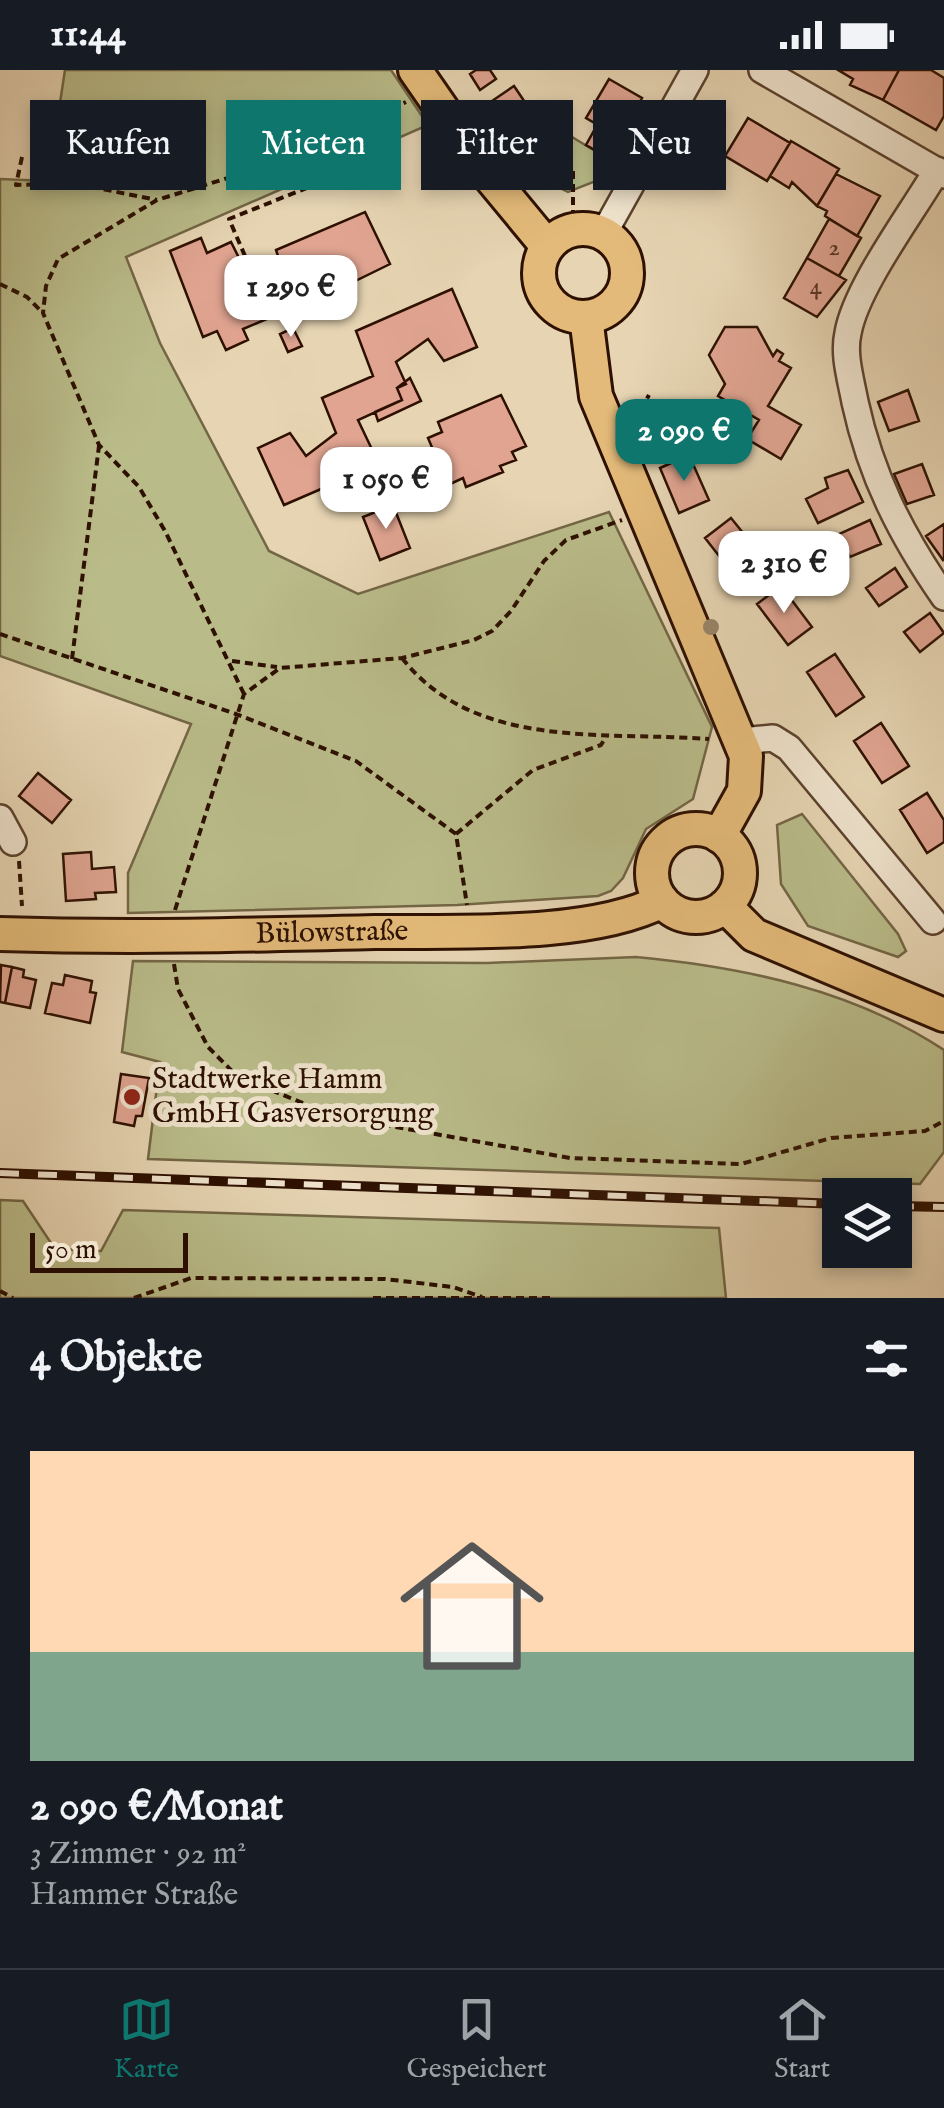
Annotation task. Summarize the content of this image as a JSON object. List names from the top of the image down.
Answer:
{
  "streets": {
    "main road": ["Bülowstraße"]
  },
  "places": ["Stadtwerke Hamm GmbH Gasversorgung"],
  "house_numbers": ["2", "4"],
  "scale_bar": "50 m",
  "page": {
    "status": "11:44",
    "chip": [
      "Kaufen",
      "Mieten",
      "Filter",
      "Neu"
    ],
    "price": [
      "1 290 €",
      "2 090 €",
      "1 050 €",
      "2 310 €"
    ],
    "scale": "50 m",
    "heading": "4 Objekte",
    "list": [
      {
        "name": "2 090 €/Monat",
        "note": "3 Zimmer · 92 m² · Hammer Straße"
      }
    ],
    "tabs": ["Karte", "Gespeichert", "Start"]
  }
}
